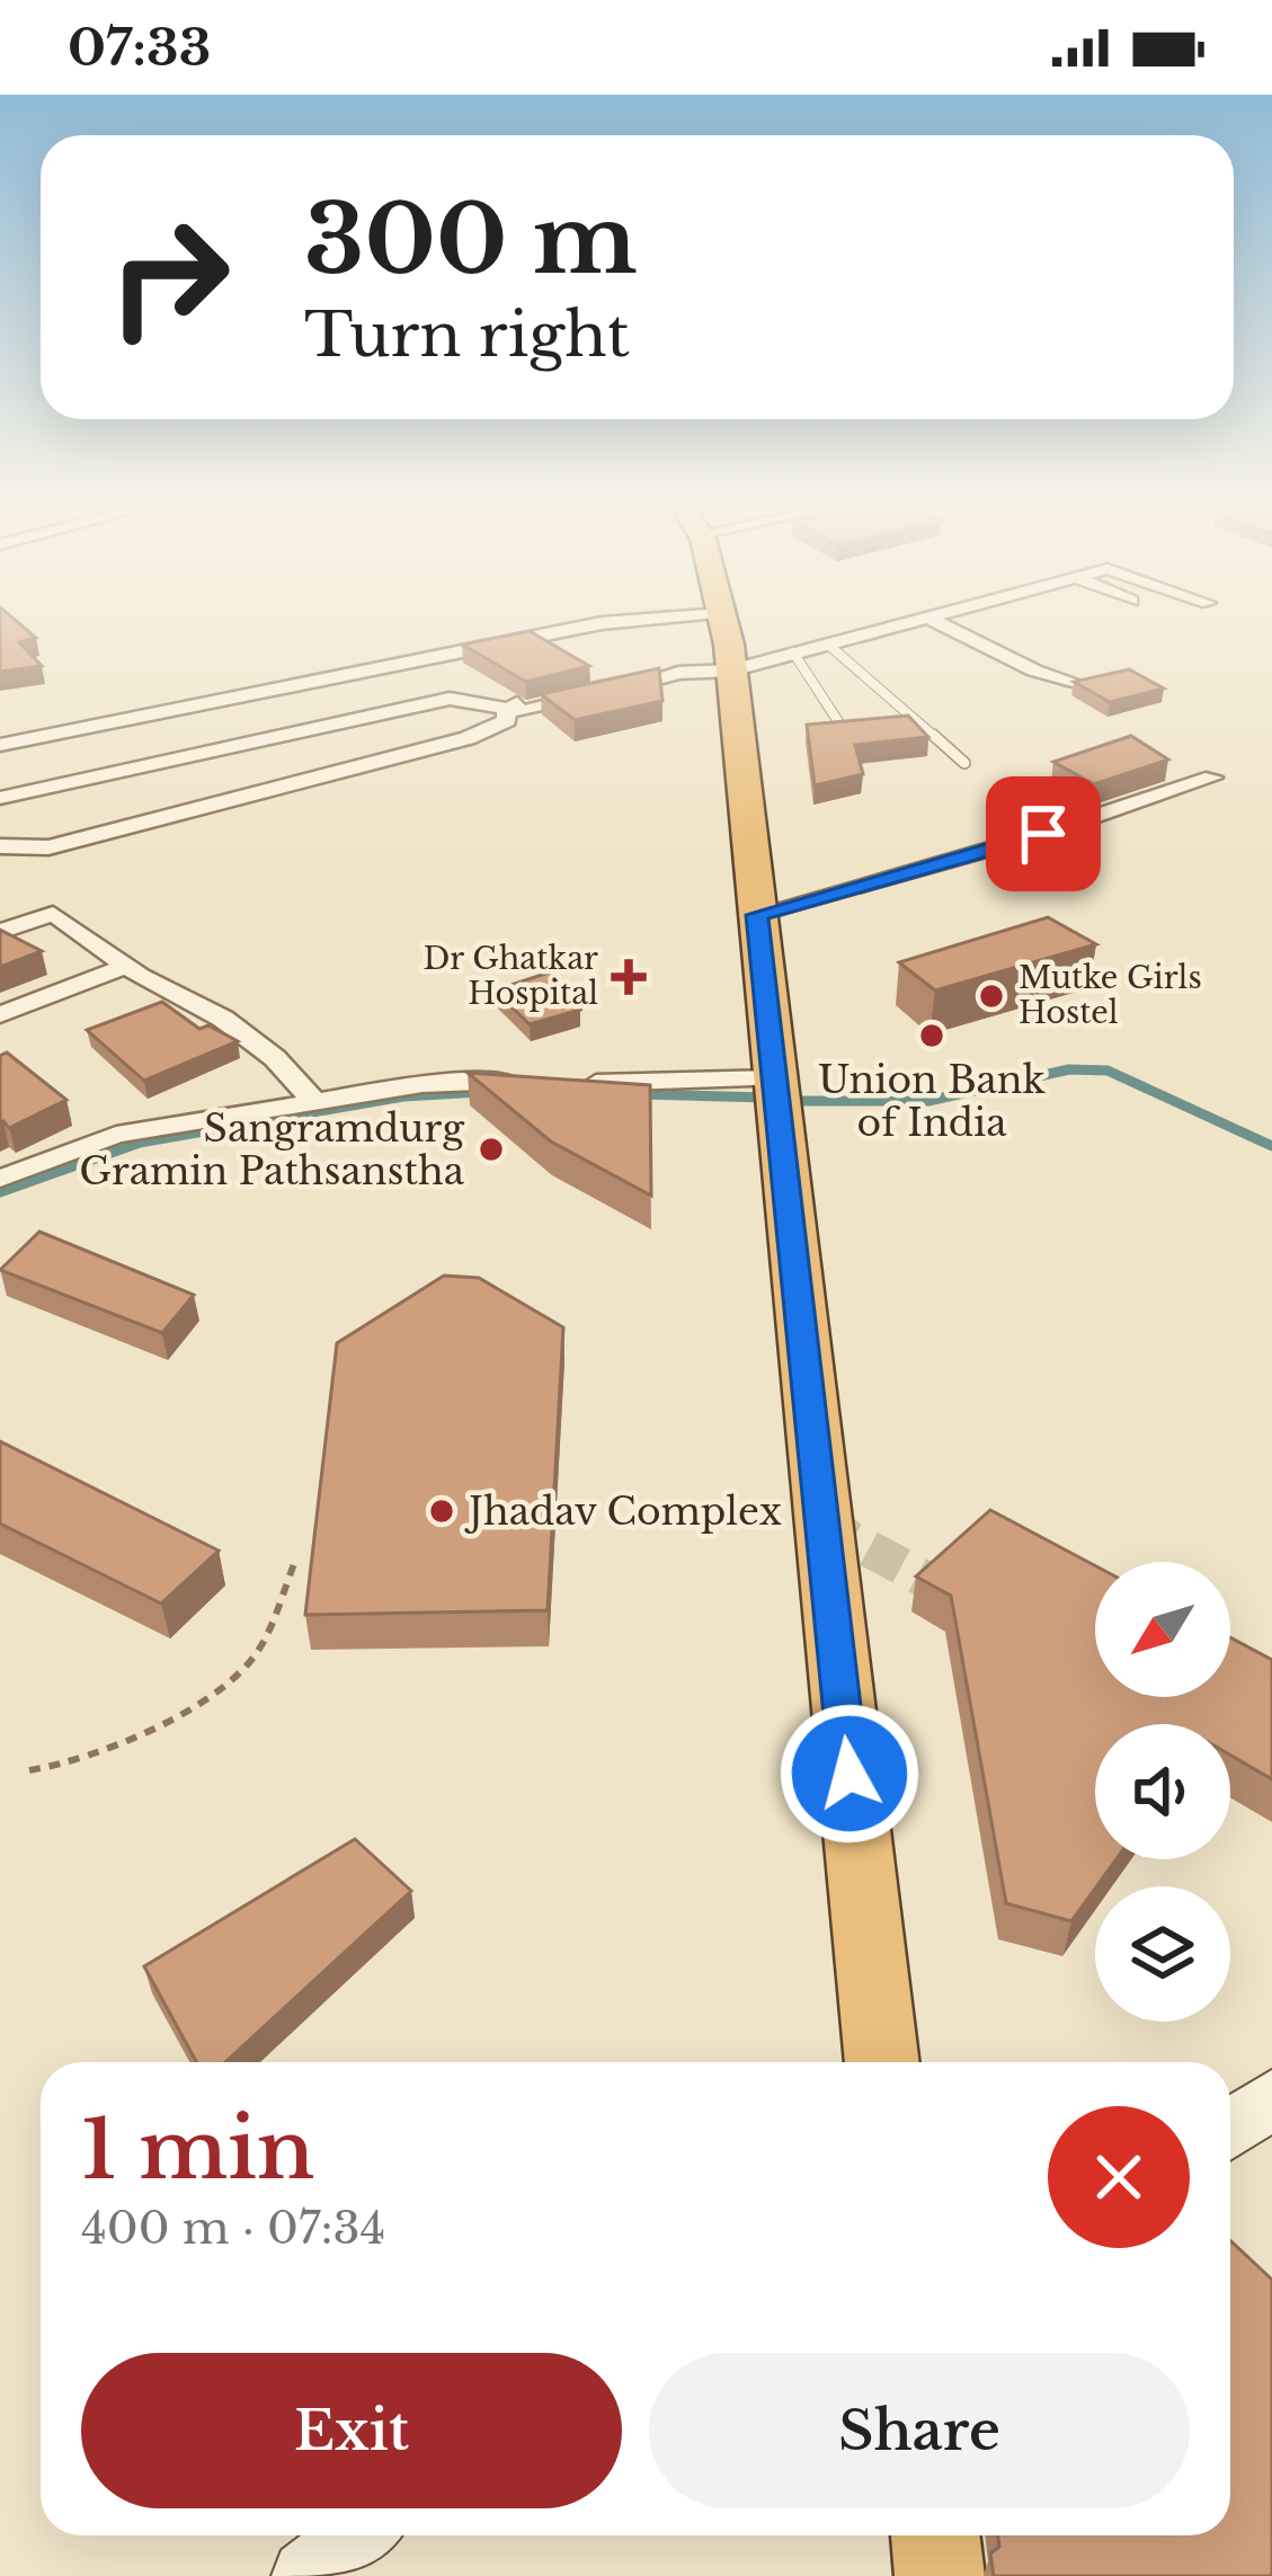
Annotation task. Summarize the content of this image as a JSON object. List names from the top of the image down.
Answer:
{
  "places": {
    "health": ["Dr Ghatkar Hospital"],
    "other": [
      "Mutke Girls Hostel",
      "Union Bank of India",
      "Sangramdurg Gramin Pathsanstha",
      "Jhadav Complex"
    ]
  },
  "north": "bottom left",
  "page": {
    "status": "07:33",
    "turn": ["300 m", "Turn right"],
    "heading": ["1 min", "400 m · 07:34"],
    "buttons": ["Exit", "Share"]
  }
}
